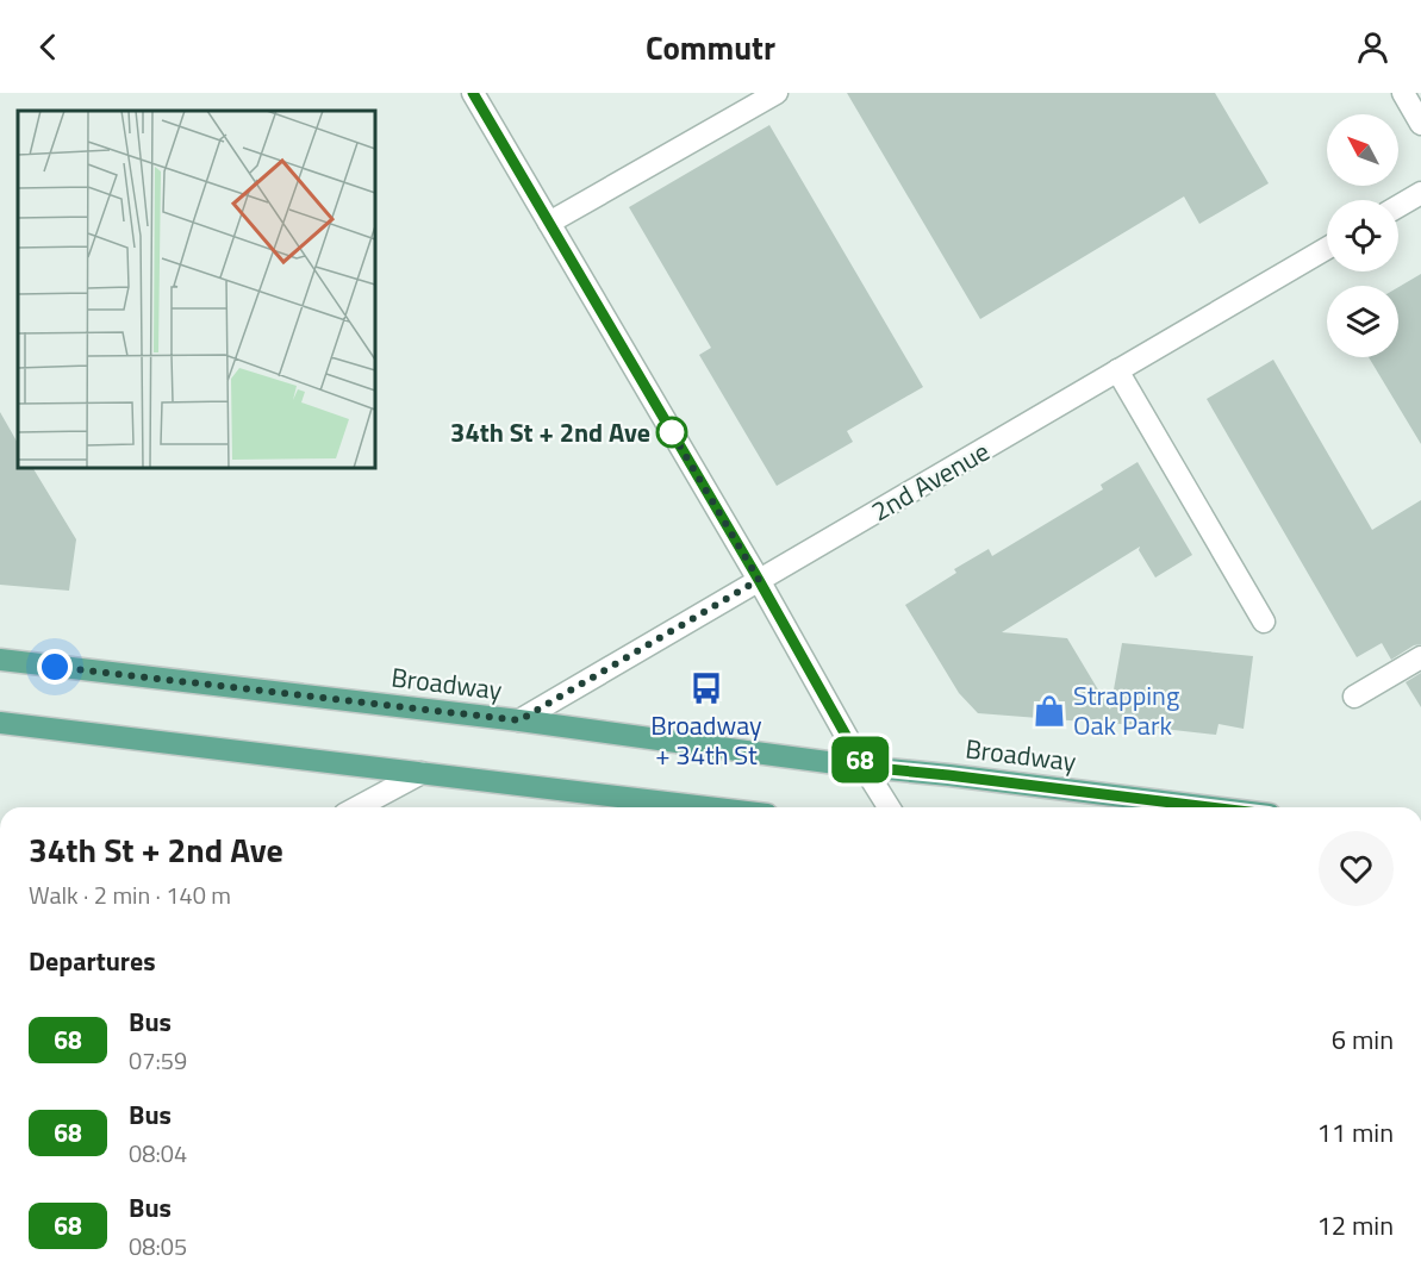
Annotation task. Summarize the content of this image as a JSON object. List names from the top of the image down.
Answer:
{
  "streets": {
    "main road": ["Broadway"],
    "street": ["2nd Avenue"]
  },
  "crossings": [
    ["2nd Avenue", "Broadway"]
  ],
  "places": {
    "other": ["34th St + 2nd Ave"],
    "bus stop": ["Broadway + 34th St"],
    "shop": ["Strapping Oak Park"]
  },
  "lines": ["bus line 68"],
  "north": "top left",
  "page": {
    "header": "Commutr",
    "on_map": "68",
    "heading": [
      ["34th St + 2nd Ave", "Walk · 2 min · 140 m"],
      "Departures"
    ],
    "list": [
      {
        "mark": "68",
        "name": "Bus",
        "note": "07:59",
        "value": "6 min"
      },
      {
        "mark": "68",
        "name": "Bus",
        "note": "08:04",
        "value": "11 min"
      },
      {
        "mark": "68",
        "name": "Bus",
        "note": "08:05",
        "value": "12 min"
      }
    ]
  }
}
